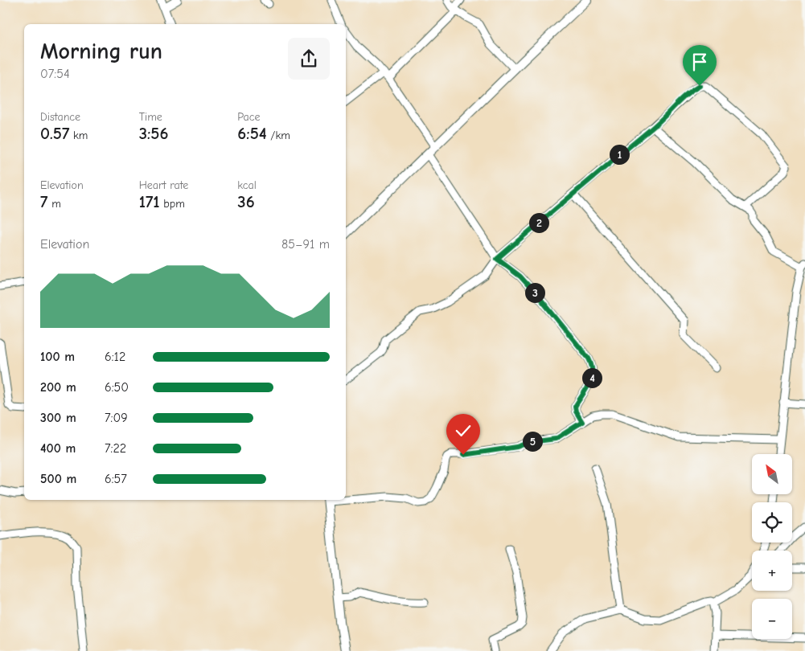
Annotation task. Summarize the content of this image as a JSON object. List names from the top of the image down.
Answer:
{
  "north": "top left",
  "page": {
    "heading": ["Morning run", "07:54"],
    "stats": [
      ["Distance", "0.57 km"],
      ["Time", "3:56"],
      ["Pace", "6:54 /km"],
      ["Elevation", "7 m"],
      ["Heart rate", "171 bpm"],
      ["kcal", "36"]
    ],
    "pins": [
      "1",
      "2",
      "3",
      "4",
      "5"
    ],
    "chart": ["Elevation", "85–91 m"],
    "list": [
      {
        "name": "100 m",
        "note": "6:12"
      },
      {
        "name": "200 m",
        "note": "6:50"
      },
      {
        "name": "300 m",
        "note": "7:09"
      },
      {
        "name": "400 m",
        "note": "7:22"
      },
      {
        "name": "500 m",
        "note": "6:57"
      }
    ],
    "map_buttons": ["+", "−"]
  }
}
